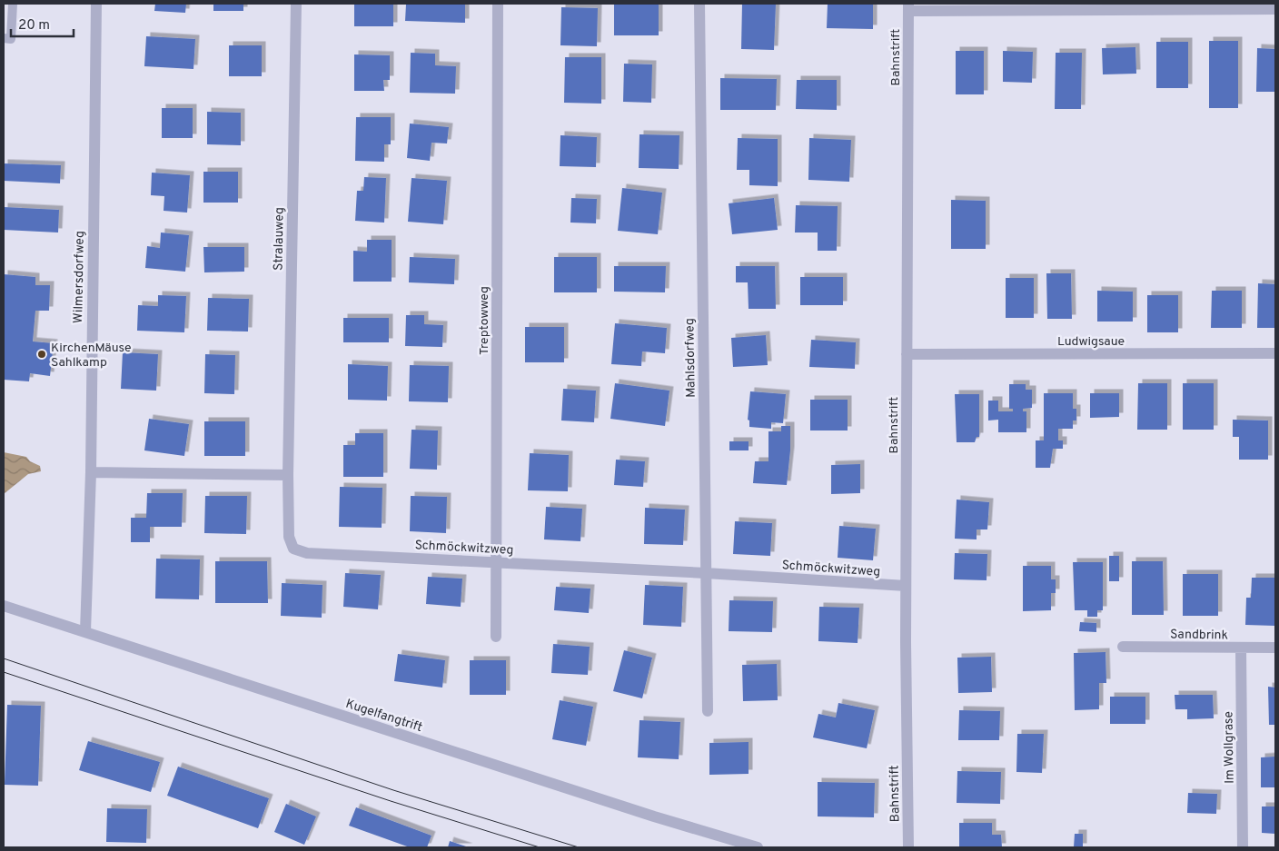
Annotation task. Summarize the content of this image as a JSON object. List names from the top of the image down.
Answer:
{
  "streets": {
    "street": [
      "Bahnstrift",
      "Stralauweg",
      "Wilmersdorfweg",
      "Treptowweg",
      "Ludwigsaue",
      "Mahlsdorfweg",
      "Schmöckwitzweg",
      "Sandbrink",
      "Kugelfangtrift",
      "Im Wollgrase"
    ]
  },
  "crossings": [
    ["Bahnstrift", "Ludwigsaue"],
    ["Bahnstrift", "Schmöckwitzweg"],
    ["Stralauweg", "Schmöckwitzweg"],
    ["Wilmersdorfweg", "Kugelfangtrift"],
    ["Treptowweg", "Schmöckwitzweg"],
    ["Mahlsdorfweg", "Schmöckwitzweg"],
    ["Sandbrink", "Im Wollgrase"]
  ],
  "places": ["KirchenMäuse Sahlkamp"],
  "scale_bar": "20 m"
}
